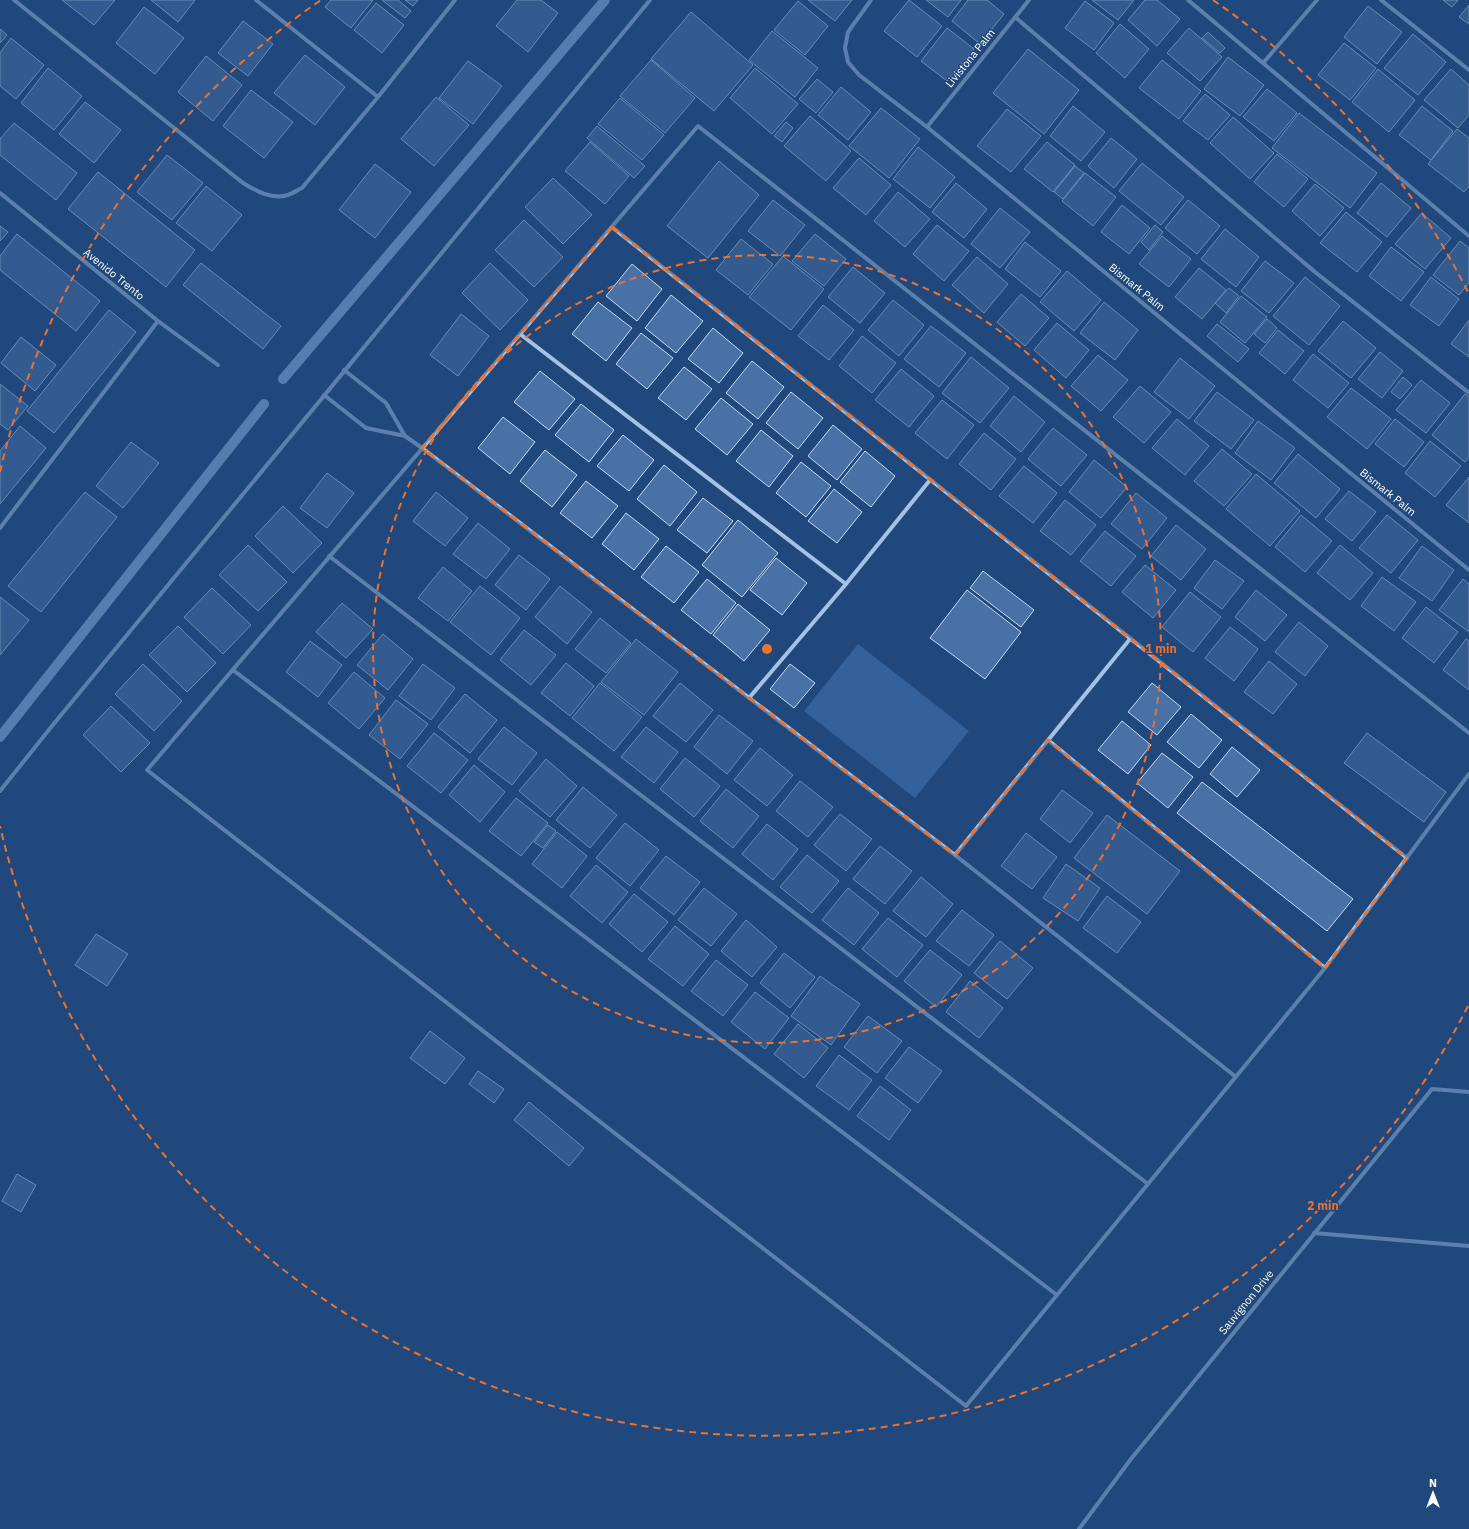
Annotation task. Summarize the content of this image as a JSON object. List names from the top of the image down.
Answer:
{
  "streets": {
    "street": [
      "Livistona Palm",
      "Avenido Trento",
      "Bismark Palm",
      "Sauvignon Drive"
    ]
  },
  "crossings": [
    ["Livistona Palm", "Bismark Palm"]
  ],
  "north": "top",
  "rings": ["1 min", "2 min"]
}
